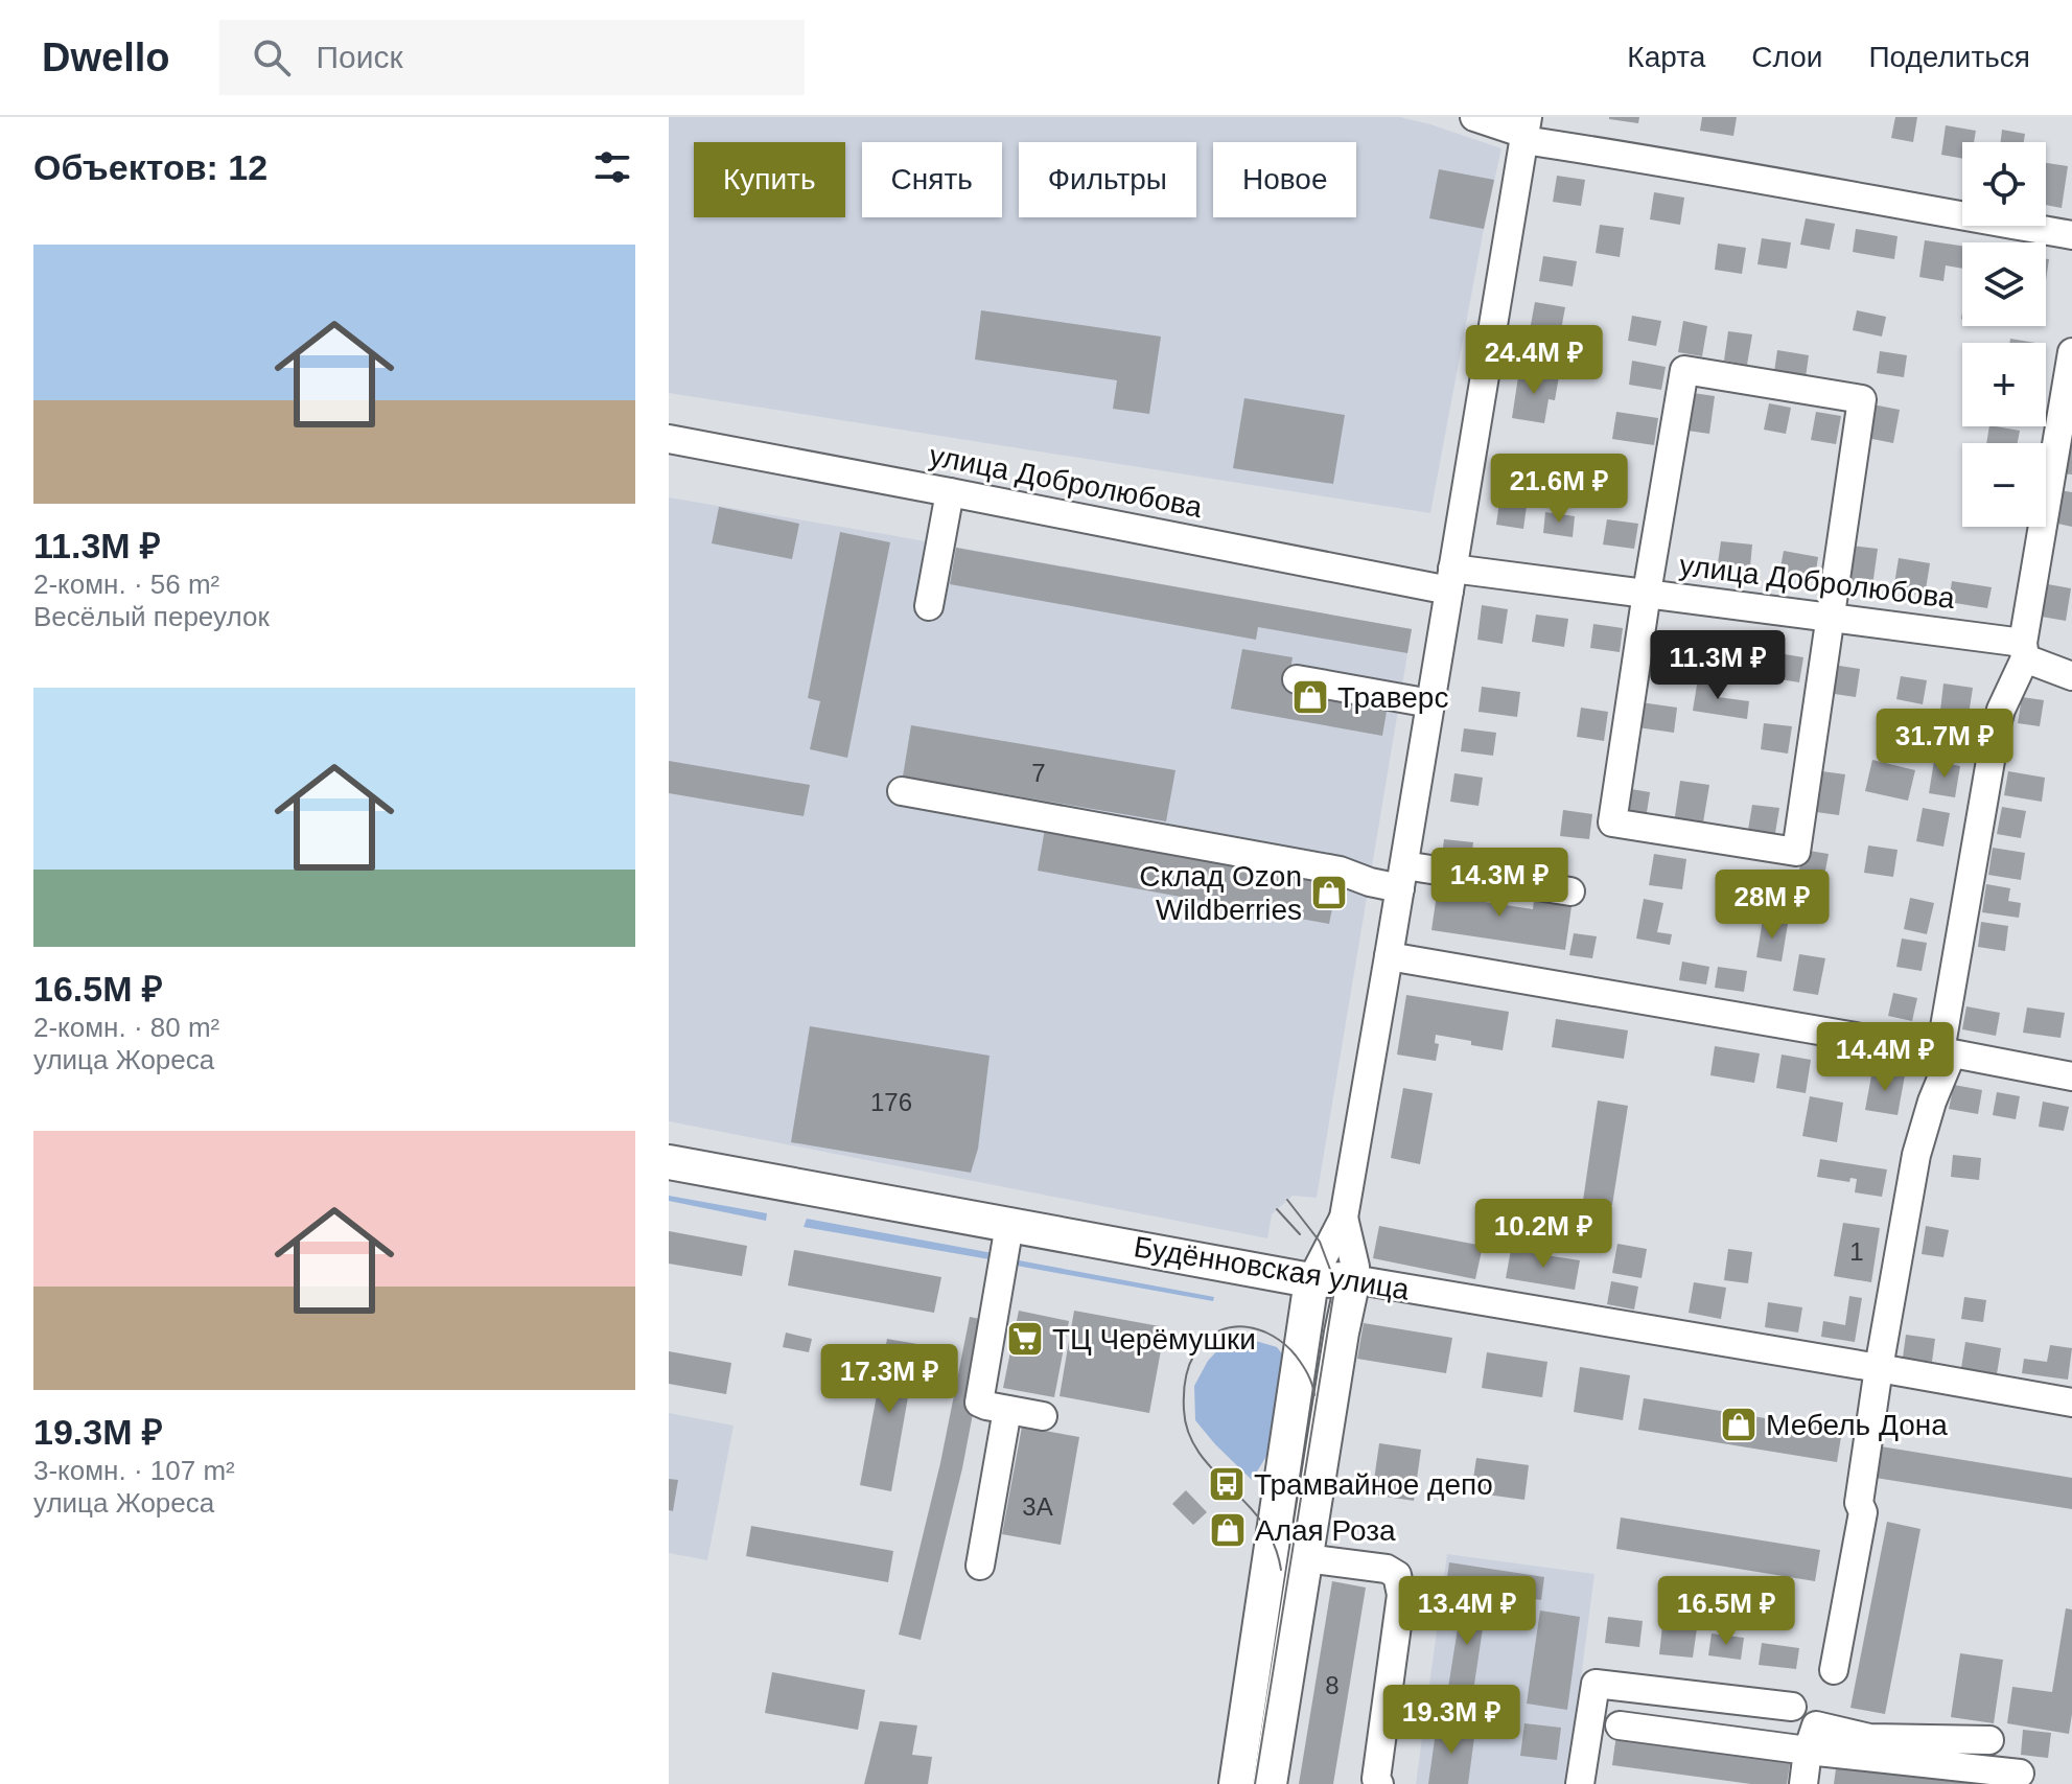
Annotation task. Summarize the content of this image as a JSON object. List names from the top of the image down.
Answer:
{
  "streets": {
    "main road": ["Будённовская улица"],
    "street": ["улица Добролюбова"]
  },
  "places": {
    "shop": [
      "Траверс",
      "Склад Ozon Wildberries",
      "Мебель Дона",
      "Алая Роза"
    ],
    "supermarket": ["ТЦ Черёмушки"],
    "bus stop": ["Трамвайное депо"]
  },
  "house_numbers": [
    "7",
    "176",
    "1",
    "3А",
    "8"
  ],
  "page": {
    "header": "Dwello",
    "search": "Поиск",
    "nav": ["Карта", "Слои", "Поделиться"],
    "heading": "Объектов: 12",
    "map_buttons": ["+", "−"],
    "chip": [
      "Купить",
      "Снять",
      "Фильтры",
      "Новое"
    ],
    "list": [
      {
        "name": "11.3M ₽",
        "note": "2-комн. · 56 m² · Весёлый переулок"
      },
      {
        "name": "16.5M ₽",
        "note": "2-комн. · 80 m² · улица Жореса"
      },
      {
        "name": "19.3M ₽",
        "note": "3-комн. · 107 m² · улица Жореса"
      }
    ],
    "price": [
      "24.4M ₽",
      "21.6M ₽",
      "11.3M ₽",
      "31.7M ₽",
      "14.3M ₽",
      "28M ₽",
      "14.4M ₽",
      "10.2M ₽",
      "17.3M ₽",
      "13.4M ₽",
      "16.5M ₽",
      "19.3M ₽"
    ]
  }
}
